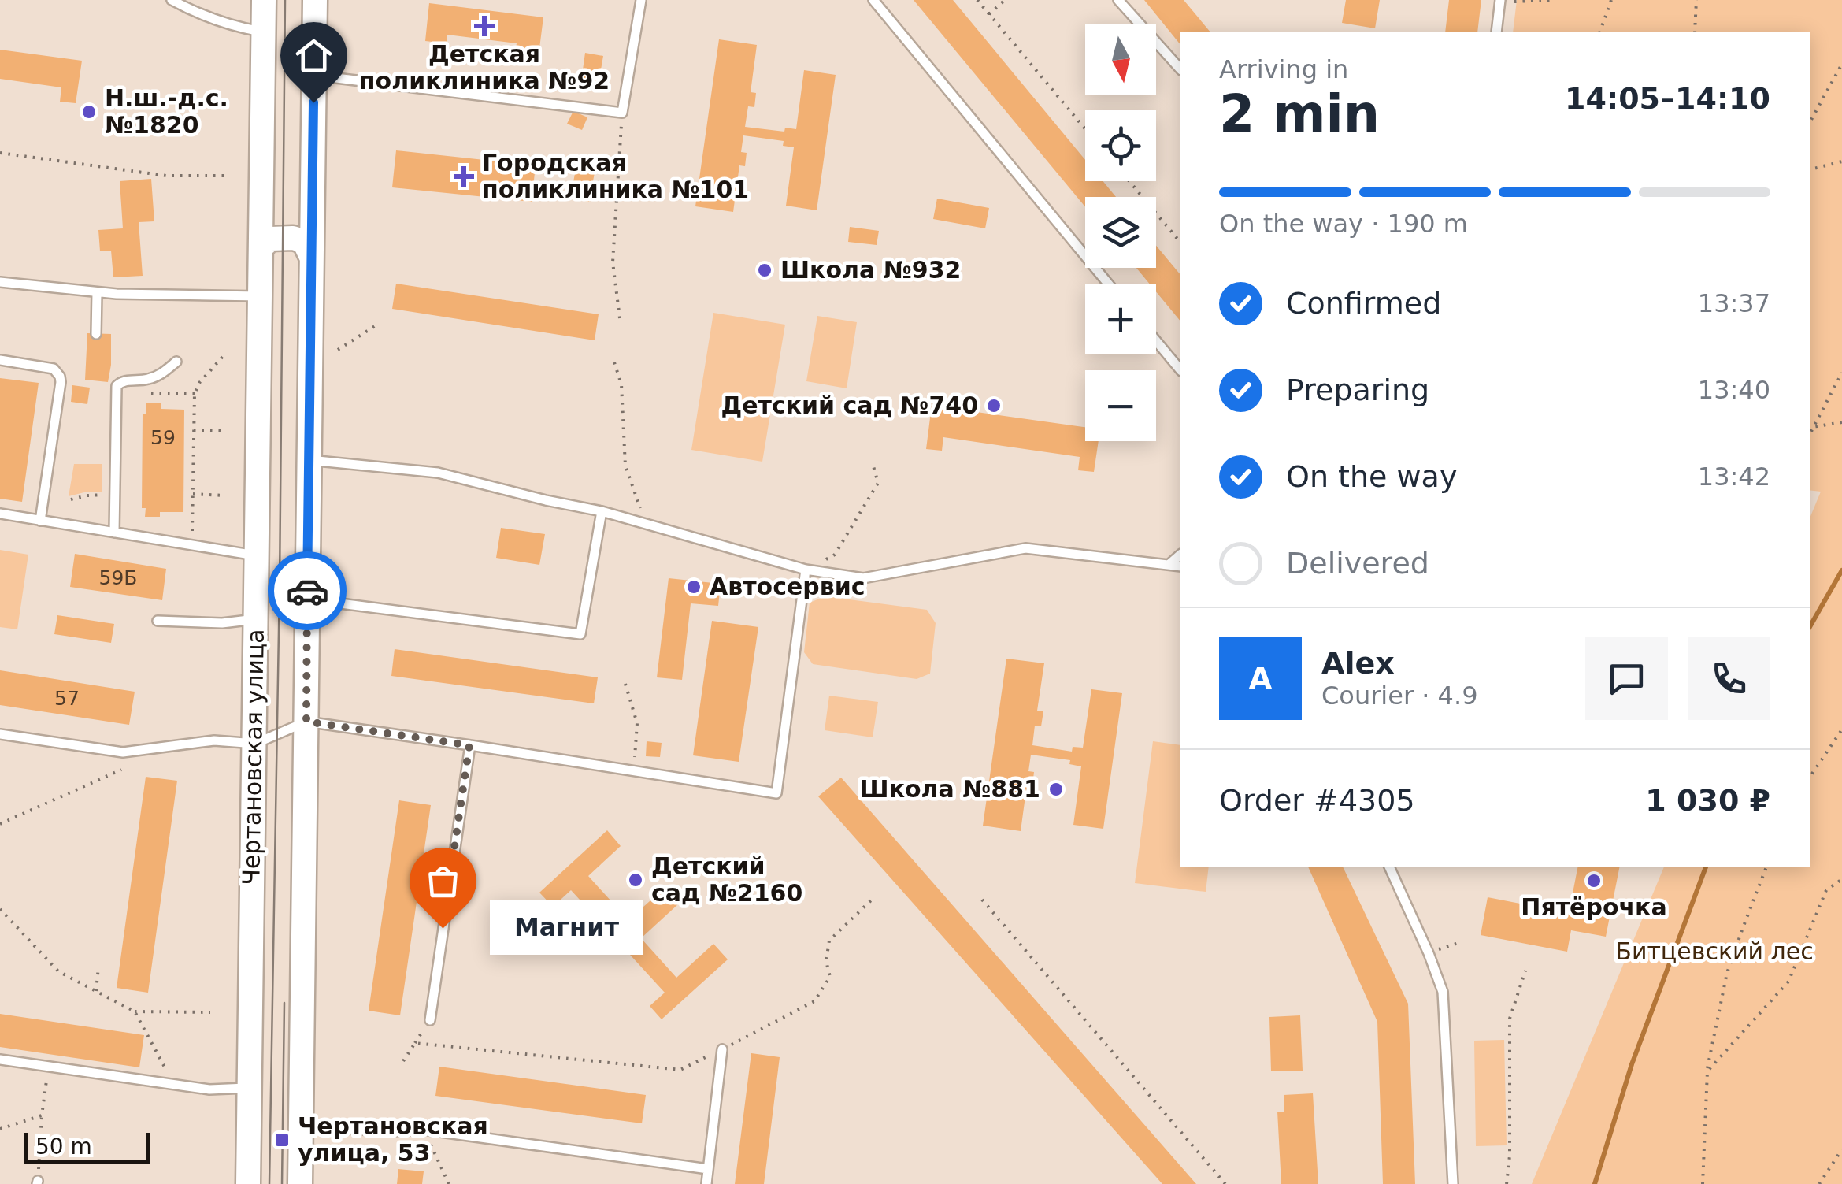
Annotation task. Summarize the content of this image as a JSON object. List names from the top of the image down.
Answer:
{
  "streets": {
    "main road": ["Чертановская улица"]
  },
  "parks": ["Битцевский лес"],
  "places": {
    "health": ["Детская поликлиника №92", "Городская поликлиника №101"],
    "other": [
      "Н.ш.-д.с. №1820",
      "Школа №932",
      "Детский сад №740",
      "Автосервис",
      "Школа №881",
      "Детский сад №2160",
      "Пятёрочка",
      "Магнит"
    ],
    "transit": ["Чертановская улица, 53"]
  },
  "house_numbers": ["59", "59Б", "57"],
  "scale_bar": "50 m",
  "north": "bottom",
  "page": {
    "map_buttons": ["+", "−"],
    "heading": ["2 min", "Arriving in", "14:05–14:10"],
    "panel": [
      "Alex",
      "Courier · 4.9",
      "Order #4305",
      "1 030 ₽"
    ],
    "bar": "On the way · 190 m",
    "list": [
      ["Confirmed", "13:37"],
      ["Preparing", "13:40"],
      ["On the way", "13:42"],
      "Delivered"
    ],
    "round": "A",
    "bubble": "Магнит",
    "scale": "50 m"
  }
}
